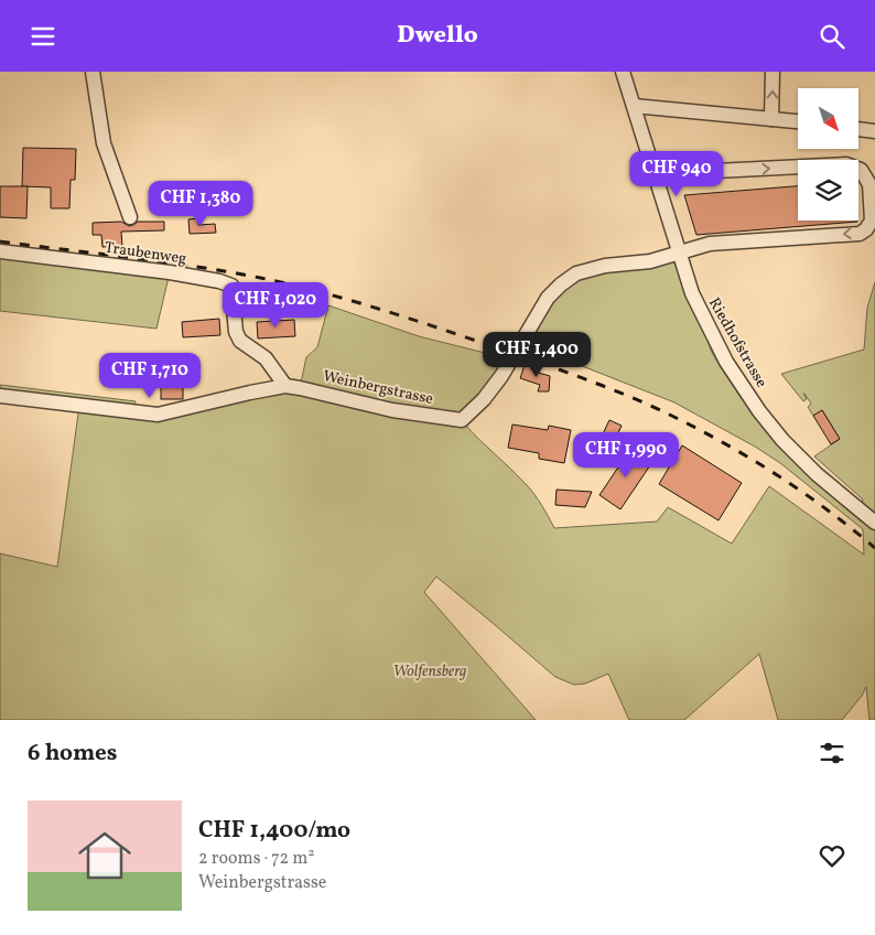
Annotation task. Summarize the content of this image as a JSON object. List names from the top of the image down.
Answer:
{
  "streets": {
    "street": ["Traubenweg", "Riedhofstrasse", "Weinbergstrasse"]
  },
  "crossings": [
    ["Traubenweg", "Weinbergstrasse"],
    ["Riedhofstrasse", "Weinbergstrasse"]
  ],
  "parks": ["Wolfensberg"],
  "north": "bottom right",
  "page": {
    "header": "Dwello",
    "price": [
      "CHF 940",
      "CHF 1,380",
      "CHF 1,020",
      "CHF 1,400",
      "CHF 1,710",
      "CHF 1,990"
    ],
    "heading": "6 homes",
    "list": [
      {
        "name": "CHF 1,400/mo",
        "note": "2 rooms · 72 m² · Weinbergstrasse"
      }
    ]
  }
}
